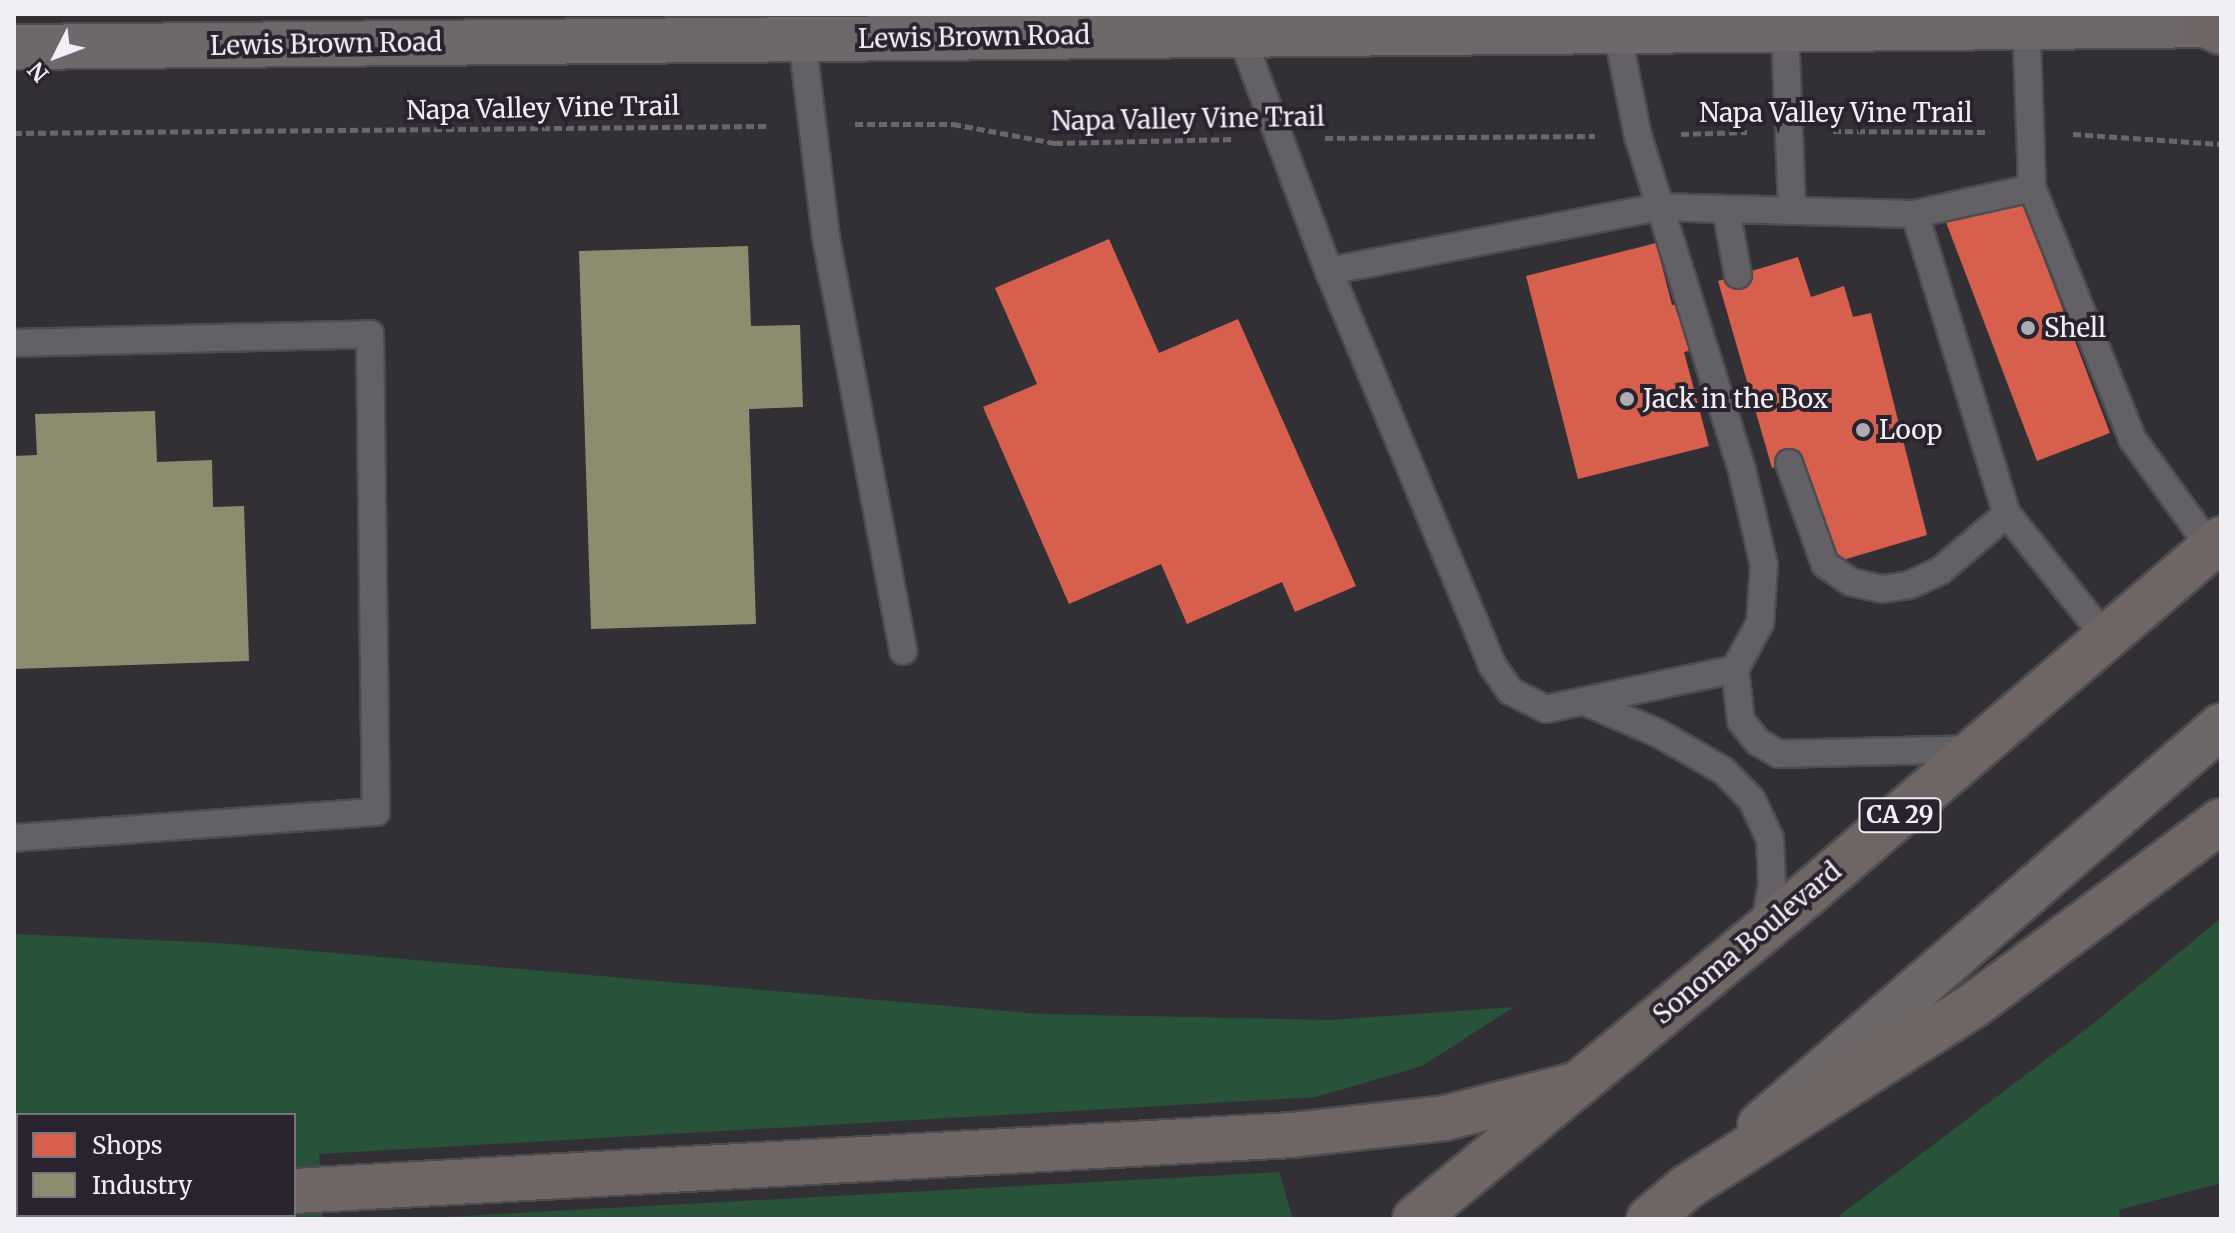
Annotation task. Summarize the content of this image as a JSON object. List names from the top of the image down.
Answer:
{
  "streets": {
    "highway": ["CA 29", "Sonoma Boulevard"],
    "street": ["Lewis Brown Road"],
    "path": ["Napa Valley Vine Trail"]
  },
  "places": ["Shell", "Jack in the Box", "Loop"],
  "legend": ["Shops", "Industry"],
  "north": "bottom left"
}
